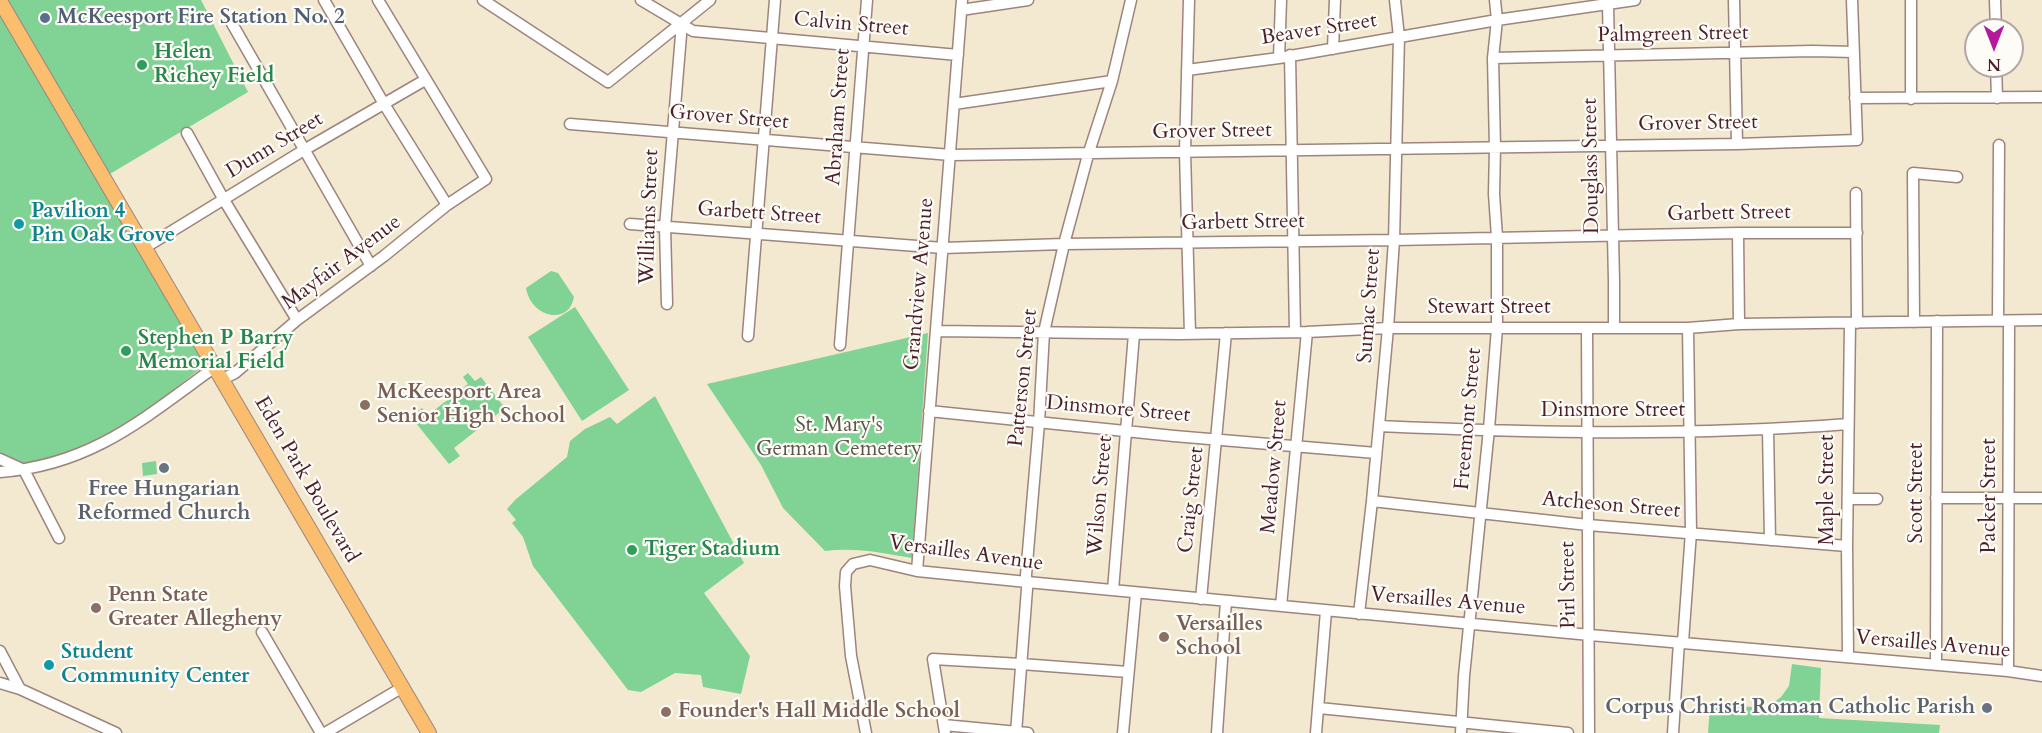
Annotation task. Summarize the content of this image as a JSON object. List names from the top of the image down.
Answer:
{
  "streets": {
    "main road": ["Eden Park Boulevard"],
    "street": [
      "Calvin Street",
      "Beaver Street",
      "Palmgreen Street",
      "Abraham Street",
      "Grover Street",
      "Dunn Street",
      "Douglass Street",
      "Garbett Street",
      "Williams Street",
      "Mayfair Avenue",
      "Grandview Avenue",
      "Sumac Street",
      "Stewart Street",
      "Patterson Street",
      "Dinsmore Street",
      "Freemont Street",
      "Meadow Street",
      "Maple Street",
      "Scott Street",
      "Wilson Street",
      "Packer Street",
      "Craig Street",
      "Atcheson Street",
      "Versailles Avenue",
      "Pirl Street"
    ]
  },
  "crossings": [
    ["Calvin Street", "Abraham Street"],
    ["Calvin Street", "Williams Street"],
    ["Calvin Street", "Grandview Avenue"],
    ["Beaver Street", "Douglass Street"],
    ["Beaver Street", "Sumac Street"],
    ["Beaver Street", "Freemont Street"],
    ["Palmgreen Street", "Douglass Street"],
    ["Palmgreen Street", "Freemont Street"],
    ["Abraham Street", "Grover Street"],
    ["Abraham Street", "Garbett Street"],
    ["Grover Street", "Douglass Street"],
    ["Grover Street", "Williams Street"],
    ["Grover Street", "Grandview Avenue"],
    ["Grover Street", "Sumac Street"],
    ["Grover Street", "Patterson Street"],
    ["Grover Street", "Freemont Street"],
    ["Dunn Street", "Mayfair Avenue"],
    ["Dunn Street", "Eden Park Boulevard"],
    ["Douglass Street", "Garbett Street"],
    ["Douglass Street", "Stewart Street"],
    ["Garbett Street", "Williams Street"],
    ["Garbett Street", "Grandview Avenue"],
    ["Garbett Street", "Sumac Street"],
    ["Garbett Street", "Patterson Street"],
    ["Garbett Street", "Freemont Street"],
    ["Garbett Street", "Maple Street"],
    ["Mayfair Avenue", "Eden Park Boulevard"],
    ["Grandview Avenue", "Stewart Street"],
    ["Grandview Avenue", "Dinsmore Street"],
    ["Grandview Avenue", "Versailles Avenue"],
    ["Sumac Street", "Stewart Street"],
    ["Sumac Street", "Dinsmore Street"],
    ["Sumac Street", "Atcheson Street"],
    ["Sumac Street", "Versailles Avenue"],
    ["Stewart Street", "Patterson Street"],
    ["Stewart Street", "Freemont Street"],
    ["Stewart Street", "Meadow Street"],
    ["Stewart Street", "Maple Street"],
    ["Stewart Street", "Scott Street"],
    ["Stewart Street", "Wilson Street"],
    ["Stewart Street", "Packer Street"],
    ["Stewart Street", "Craig Street"],
    ["Stewart Street", "Pirl Street"],
    ["Patterson Street", "Dinsmore Street"],
    ["Patterson Street", "Versailles Avenue"],
    ["Dinsmore Street", "Freemont Street"],
    ["Dinsmore Street", "Meadow Street"],
    ["Dinsmore Street", "Maple Street"],
    ["Dinsmore Street", "Wilson Street"],
    ["Dinsmore Street", "Craig Street"],
    ["Dinsmore Street", "Pirl Street"],
    ["Freemont Street", "Atcheson Street"],
    ["Freemont Street", "Versailles Avenue"],
    ["Meadow Street", "Versailles Avenue"],
    ["Maple Street", "Atcheson Street"],
    ["Maple Street", "Versailles Avenue"],
    ["Scott Street", "Versailles Avenue"],
    ["Wilson Street", "Versailles Avenue"],
    ["Packer Street", "Versailles Avenue"],
    ["Craig Street", "Versailles Avenue"],
    ["Atcheson Street", "Pirl Street"],
    ["Versailles Avenue", "Pirl Street"]
  ],
  "parks": ["St. Mary's German Cemetery"],
  "places": [
    "McKeesport Fire Station No. 2",
    "Helen Richey Field",
    "Pavilion 4 Pin Oak Grove",
    "Stephen P Barry Memorial Field",
    "McKeesport Area Senior High School",
    "Free Hungarian Reformed Church",
    "Tiger Stadium",
    "Penn State Greater Allegheny",
    "Versailles School",
    "Student Community Center",
    "Corpus Christi Roman Catholic Parish",
    "Founder's Hall Middle School"
  ],
  "north": "bottom"
}
